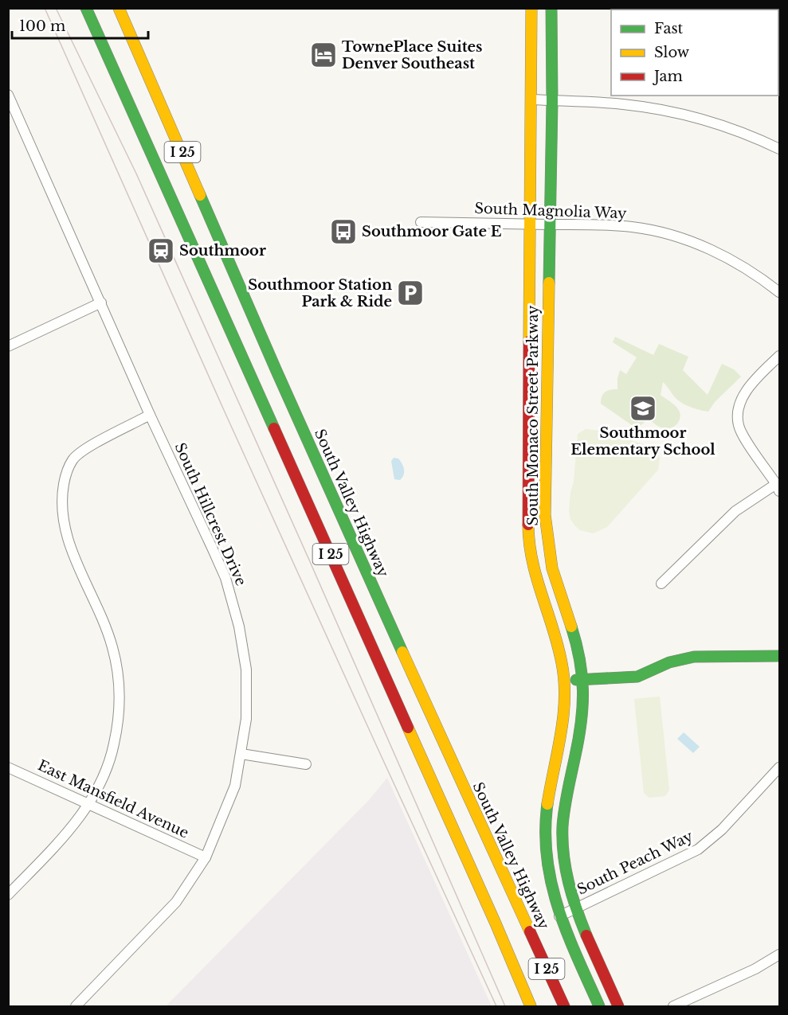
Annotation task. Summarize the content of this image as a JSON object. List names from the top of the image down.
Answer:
{
  "streets": {
    "main road": ["I 25", "South Monaco Street Parkway", "South Valley Highway"],
    "street": [
      "South Magnolia Way",
      "South Hillcrest Drive",
      "East Mansfield Avenue",
      "South Peach Way"
    ]
  },
  "crossings": [
    ["South Magnolia Way", "South Monaco Street Parkway"],
    ["South Monaco Street Parkway", "South Peach Way"],
    ["South Hillcrest Drive", "East Mansfield Avenue"]
  ],
  "places": {
    "hotel": ["TownePlace Suites Denver Southeast"],
    "bus stop": ["Southmoor Gate E"],
    "station": ["Southmoor"],
    "parking": ["Southmoor Station Park & Ride"],
    "school or university": ["Southmoor Elementary School"]
  },
  "legend": ["Fast", "Slow", "Jam"],
  "scale_bar": "100 m"
}
